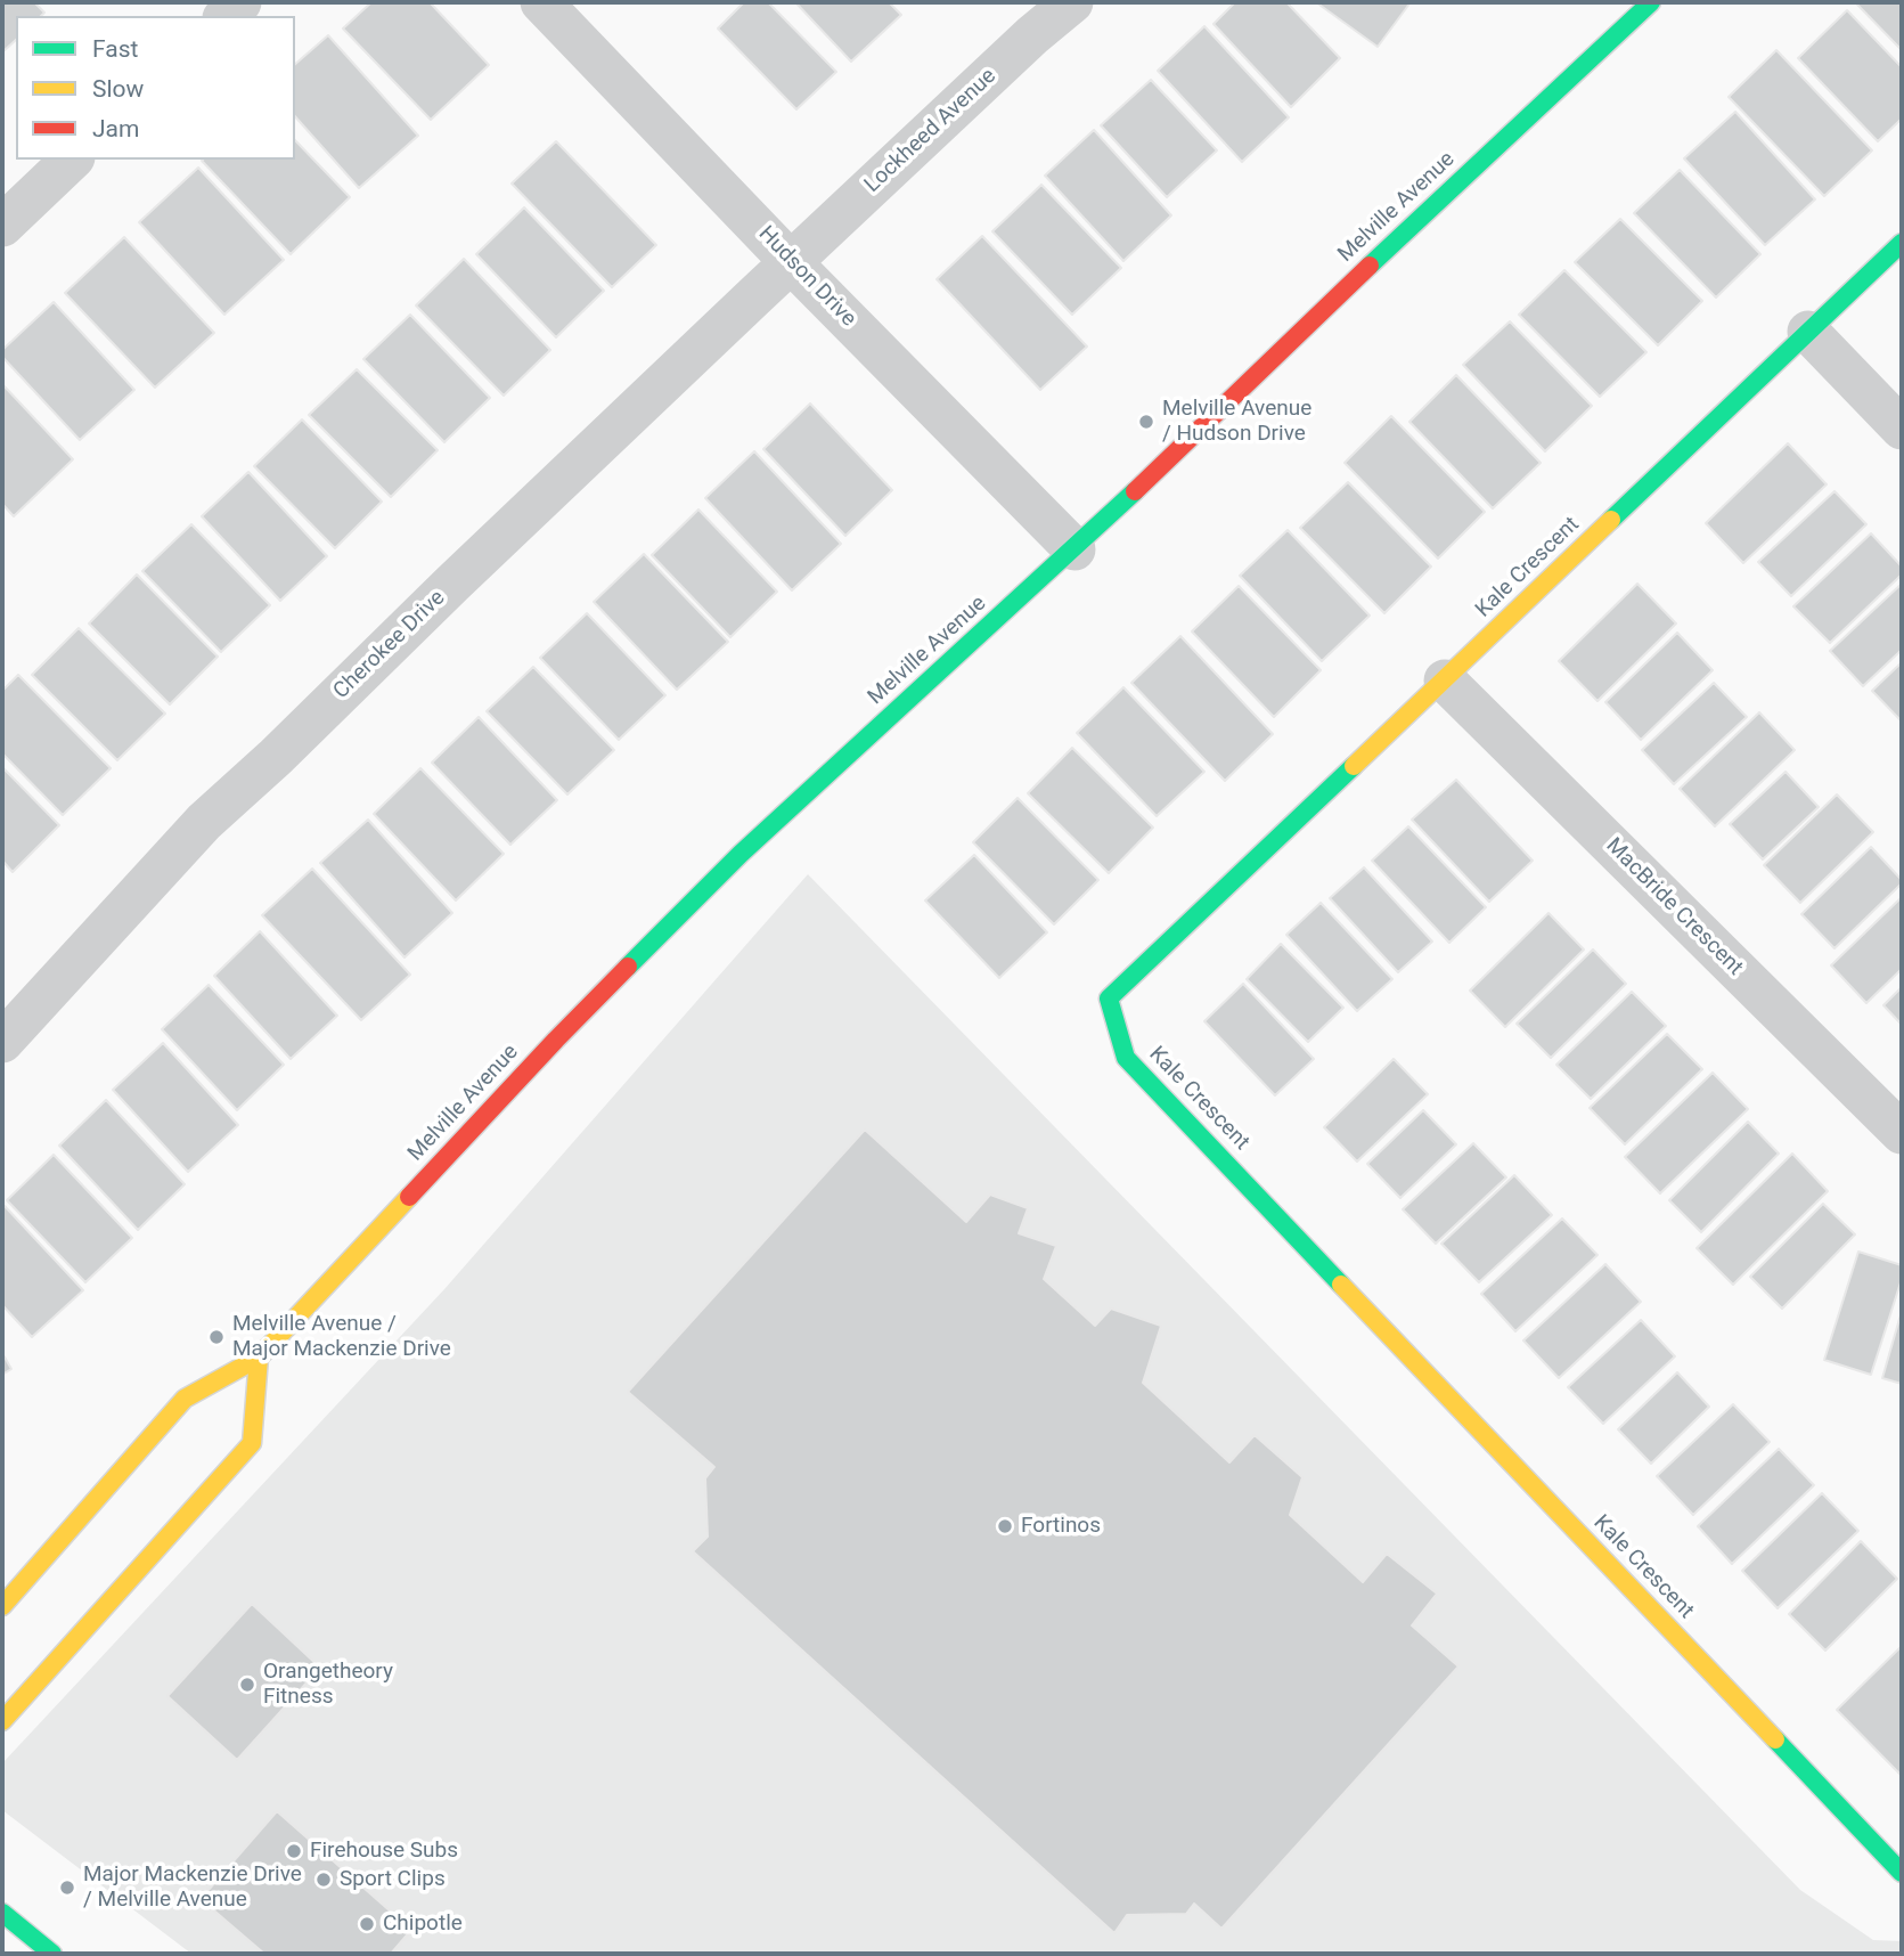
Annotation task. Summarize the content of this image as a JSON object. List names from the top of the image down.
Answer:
{
  "streets": {
    "street": [
      "Lockheed Avenue",
      "Melville Avenue",
      "Hudson Drive",
      "Kale Crescent",
      "Cherokee Drive",
      "MacBride Crescent"
    ]
  },
  "crossings": [
    ["Lockheed Avenue", "Hudson Drive"],
    ["Lockheed Avenue", "Cherokee Drive"],
    ["Melville Avenue", "Hudson Drive"],
    ["Hudson Drive", "Cherokee Drive"],
    ["Kale Crescent", "MacBride Crescent"]
  ],
  "places": [
    "Melville Avenue / Hudson Drive",
    "Melville Avenue / Major Mackenzie Drive",
    "Fortinos",
    "Orangetheory Fitness",
    "Firehouse Subs",
    "Sport Clips",
    "Major Mackenzie Drive / Melville Avenue",
    "Chipotle"
  ],
  "legend": ["Fast", "Slow", "Jam"]
}
